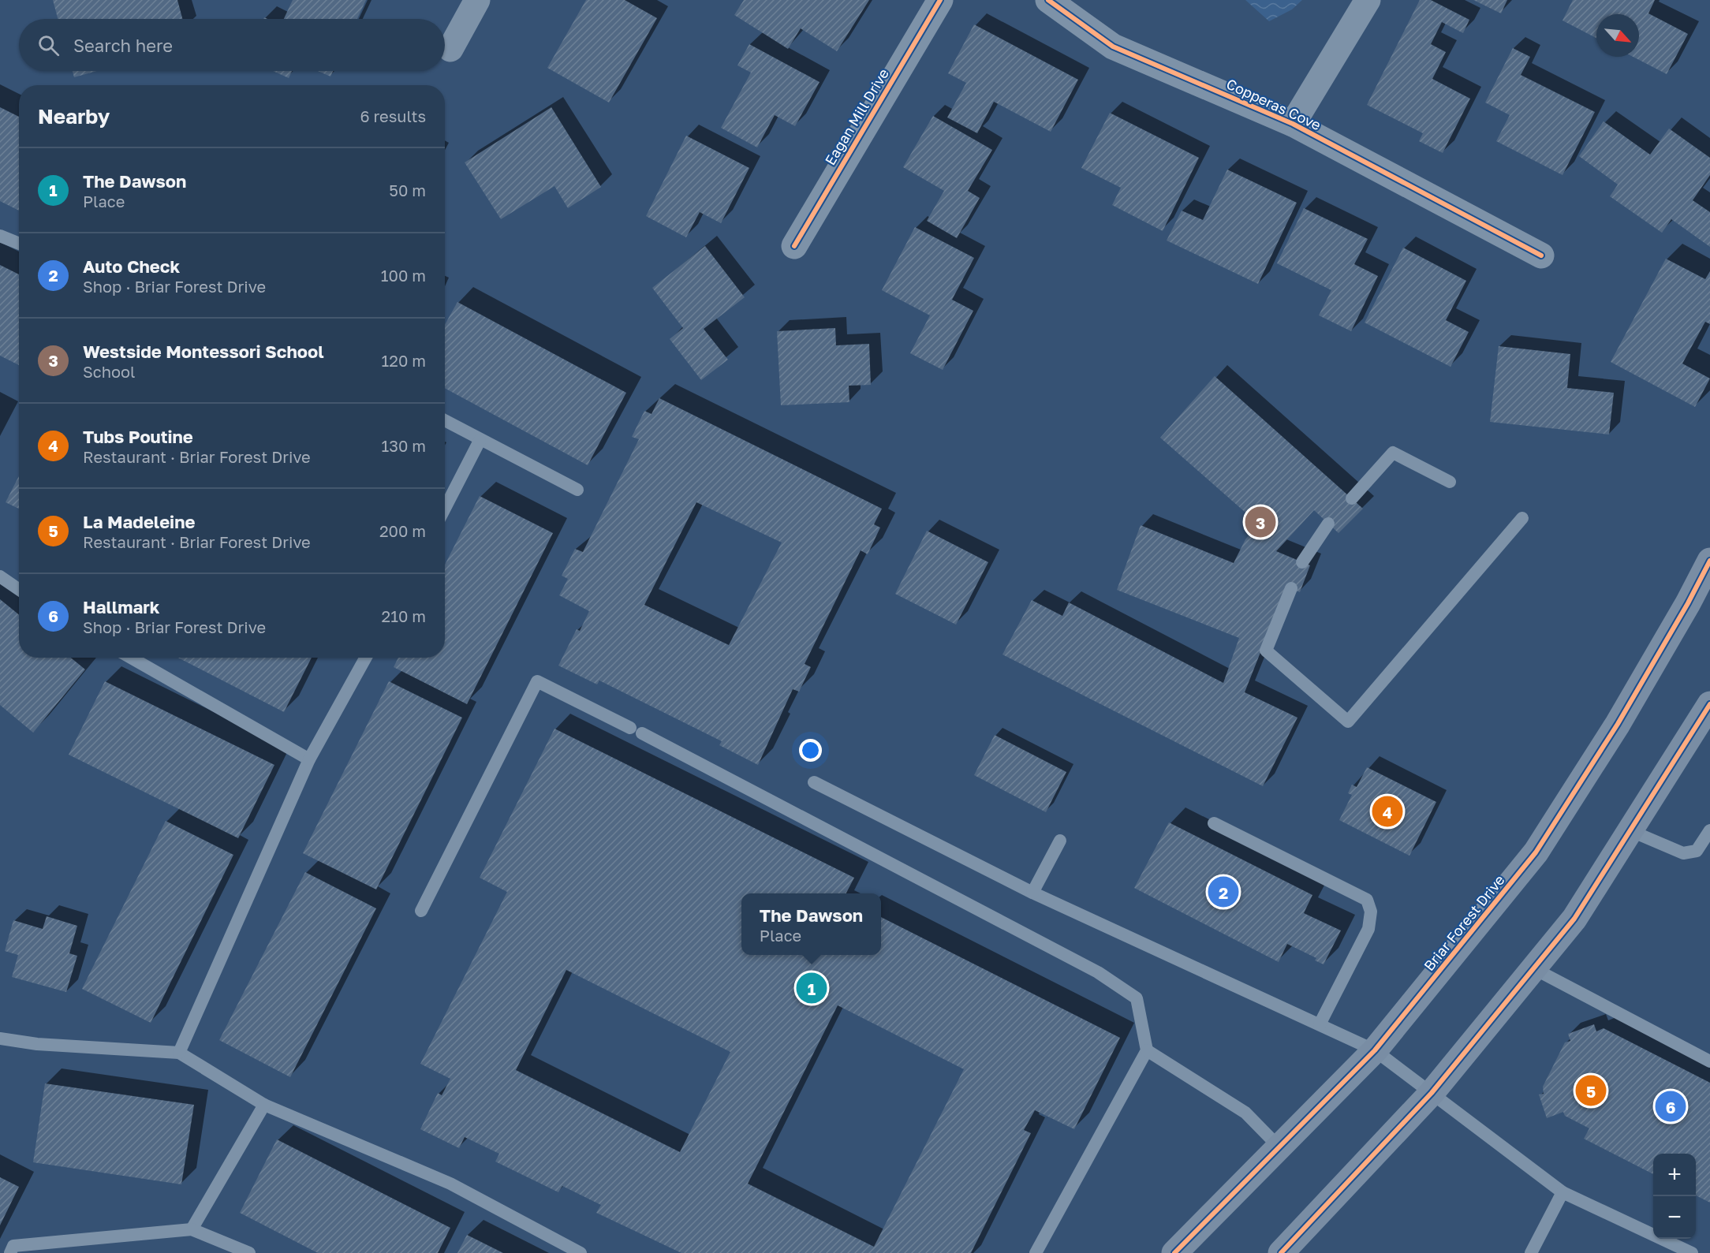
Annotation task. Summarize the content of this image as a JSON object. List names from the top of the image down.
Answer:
{
  "streets": {
    "main road": ["Briar Forest Drive"],
    "street": ["Copperas Cove", "Eagan Mill Drive"]
  },
  "north": "bottom right",
  "page": {
    "search": "Search here",
    "heading": ["Nearby", "6 results"],
    "list": [
      {
        "mark": "1",
        "name": "The Dawson",
        "note": "Place",
        "value": "50 m"
      },
      {
        "mark": "2",
        "name": "Auto Check",
        "note": "Shop · Briar Forest Drive",
        "value": "100 m"
      },
      {
        "mark": "3",
        "name": "Westside Montessori School",
        "note": "School",
        "value": "120 m"
      },
      {
        "mark": "4",
        "name": "Tubs Poutine",
        "note": "Restaurant · Briar Forest Drive",
        "value": "130 m"
      },
      {
        "mark": "5",
        "name": "La Madeleine",
        "note": "Restaurant · Briar Forest Drive",
        "value": "200 m"
      },
      {
        "mark": "6",
        "name": "Hallmark",
        "note": "Shop · Briar Forest Drive",
        "value": "210 m"
      }
    ],
    "pins": [
      "3",
      "4",
      "2",
      "1",
      "5",
      "6"
    ],
    "popup": ["The Dawson", "Place"],
    "map_buttons": ["+", "−"]
  }
}
